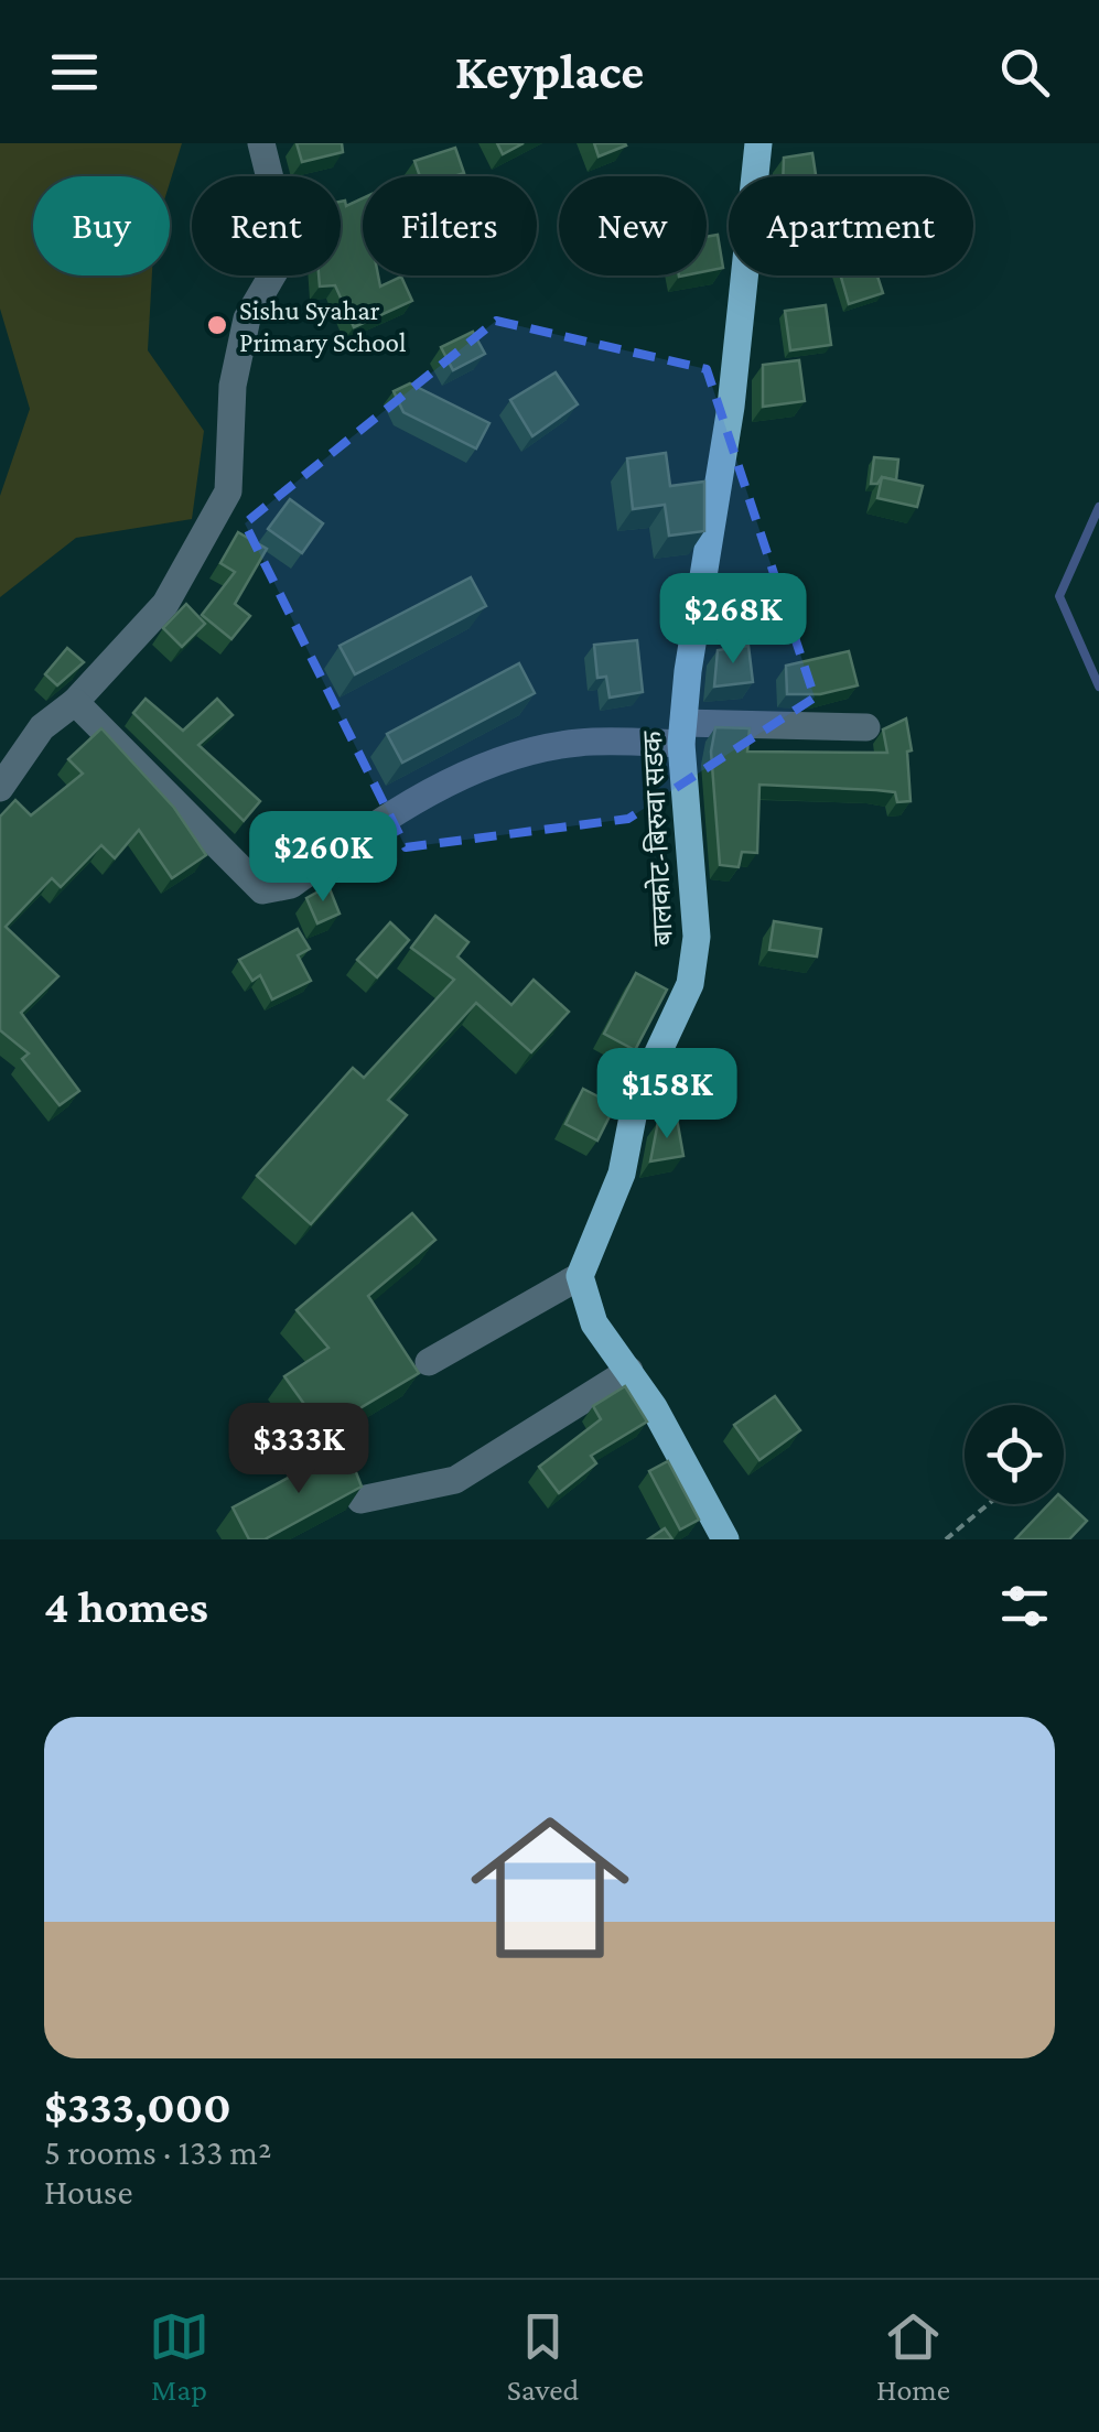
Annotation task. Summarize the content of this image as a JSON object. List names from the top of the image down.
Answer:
{
  "streets": {
    "main road": ["बालकोट-बिरुवा सडक"]
  },
  "places": ["Sishu Syahar Primary School"],
  "page": {
    "header": "Keyplace",
    "chip": [
      "Buy",
      "Rent",
      "Filters",
      "New",
      "Apartment"
    ],
    "price": [
      "$268K",
      "$260K",
      "$158K",
      "$333K"
    ],
    "heading": "4 homes",
    "list": [
      {
        "name": "$333,000",
        "note": "5 rooms · 133 m² · House"
      }
    ],
    "tabs": ["Map", "Saved", "Home"]
  }
}
